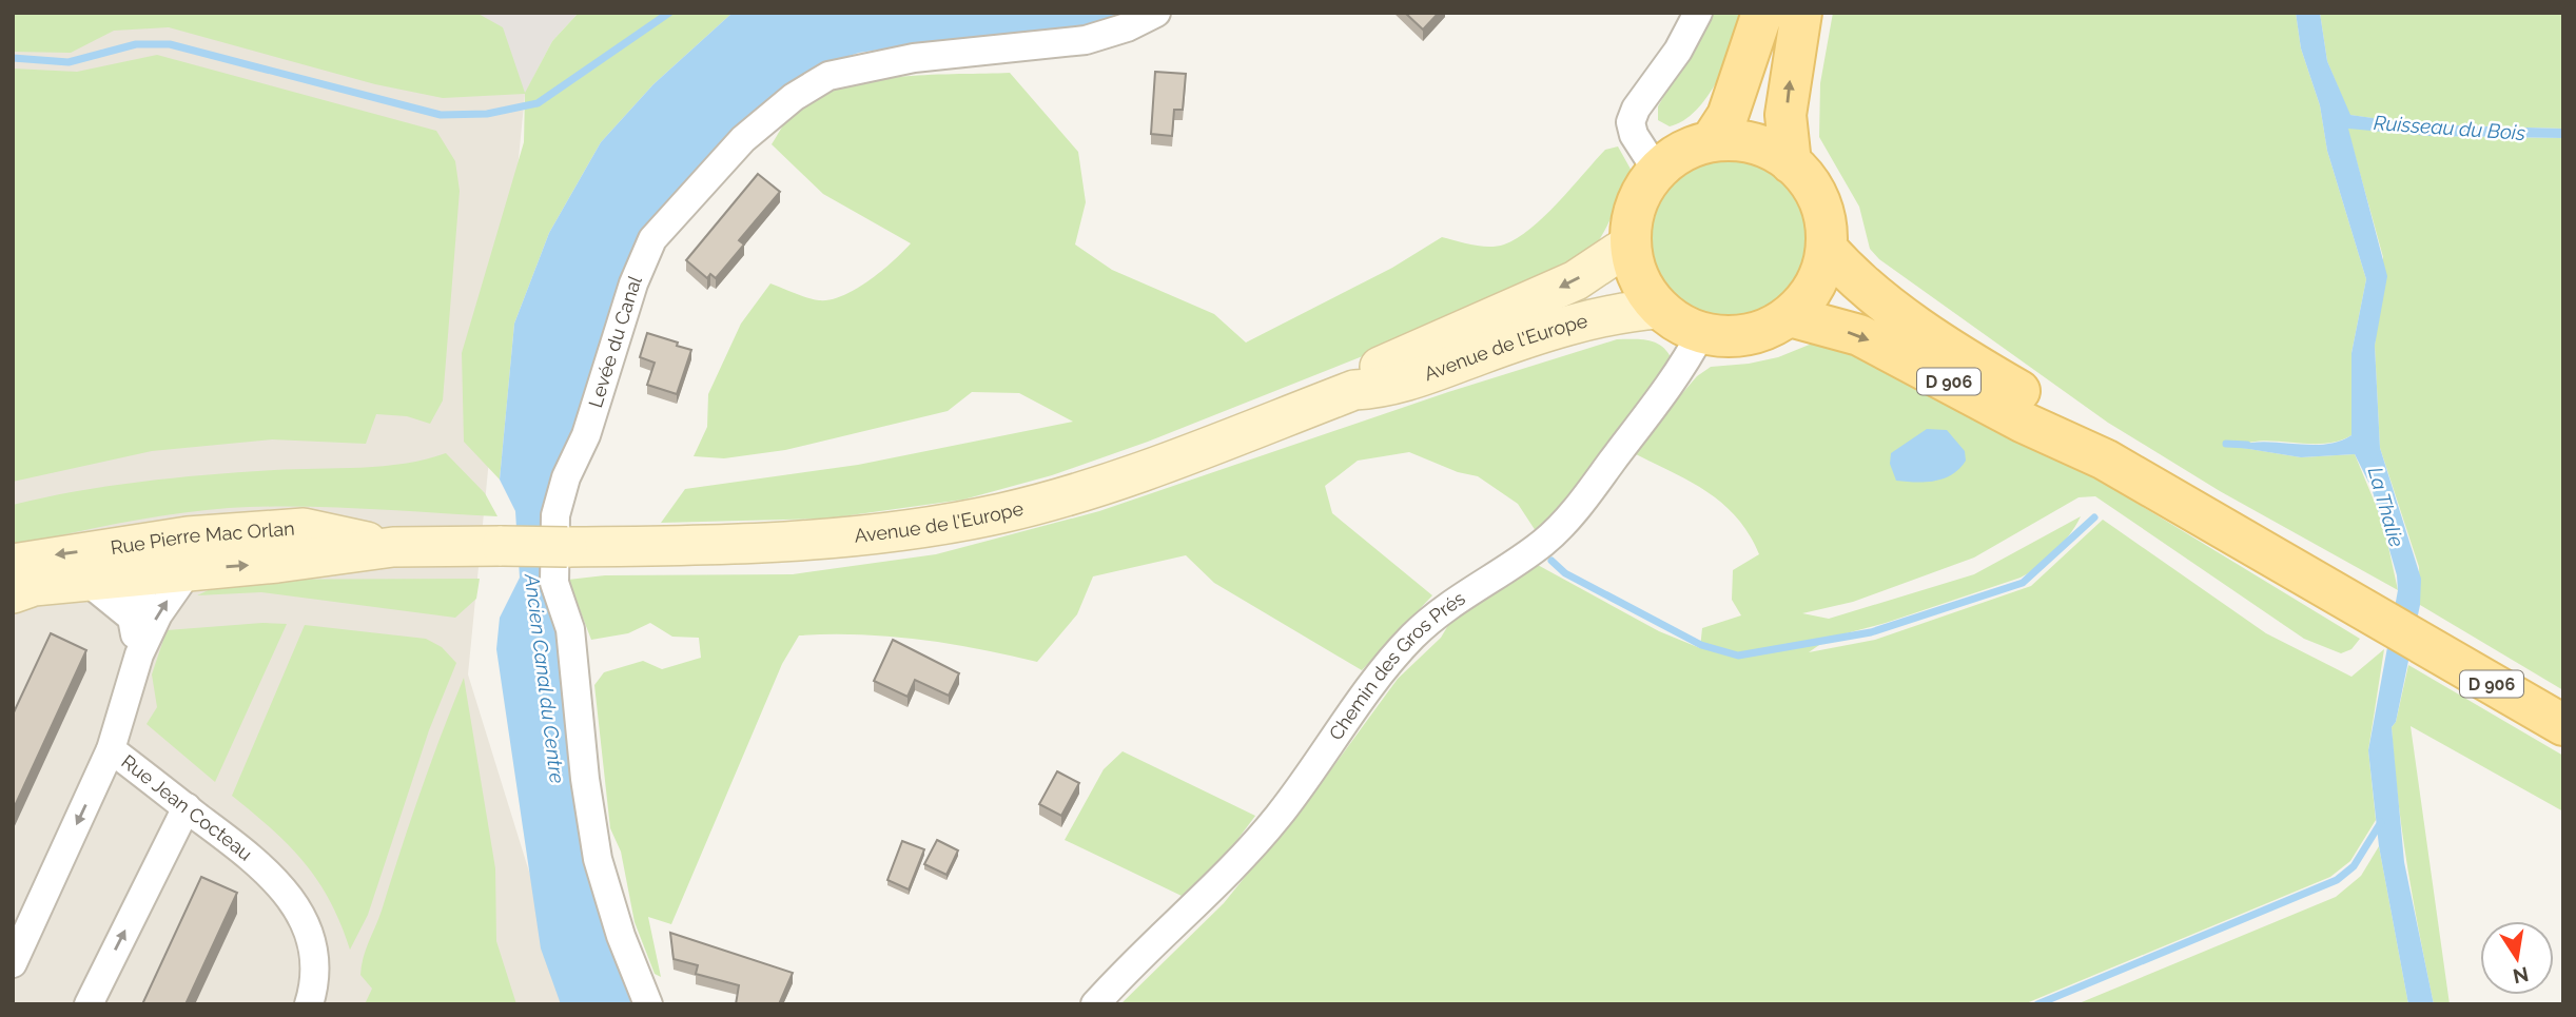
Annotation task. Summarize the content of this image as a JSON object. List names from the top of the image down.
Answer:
{
  "streets": {
    "main road": ["Avenue de l'Europe", "D 906", "Rue Pierre Mac Orlan"],
    "street": ["Levée du Canal", "Chemin des Gros Prés", "Rue Jean Cocteau"]
  },
  "crossings": [
    ["Avenue de l'Europe", "D 906"],
    ["Avenue de l'Europe", "Rue Pierre Mac Orlan"],
    ["Avenue de l'Europe", "Chemin des Gros Prés"],
    ["D 906", "Chemin des Gros Prés"],
    ["Rue Pierre Mac Orlan", "Rue Jean Cocteau"]
  ],
  "water": ["Ruisseau du Bois", "La Thalie", "Ancien Canal du Centre"],
  "north": "bottom"
}
